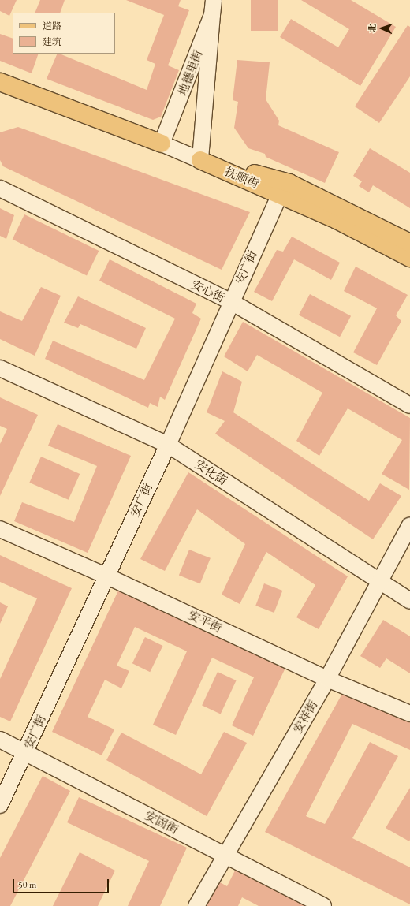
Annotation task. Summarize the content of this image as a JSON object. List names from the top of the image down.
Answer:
{
  "streets": {
    "main road": ["抚顺街"],
    "street": [
      "地德里街",
      "安广街",
      "安心街",
      "安化街",
      "安平街",
      "安祥街",
      "安固街"
    ]
  },
  "crossings": [
    ["抚顺街", "安广街"],
    ["安广街", "安心街"],
    ["安广街", "安化街"],
    ["安广街", "安平街"],
    ["安广街", "安固街"],
    ["安化街", "安祥街"],
    ["安平街", "安祥街"],
    ["安祥街", "安固街"]
  ],
  "legend": ["道路", "建筑"],
  "scale_bar": "50 m",
  "north": "left"
}
